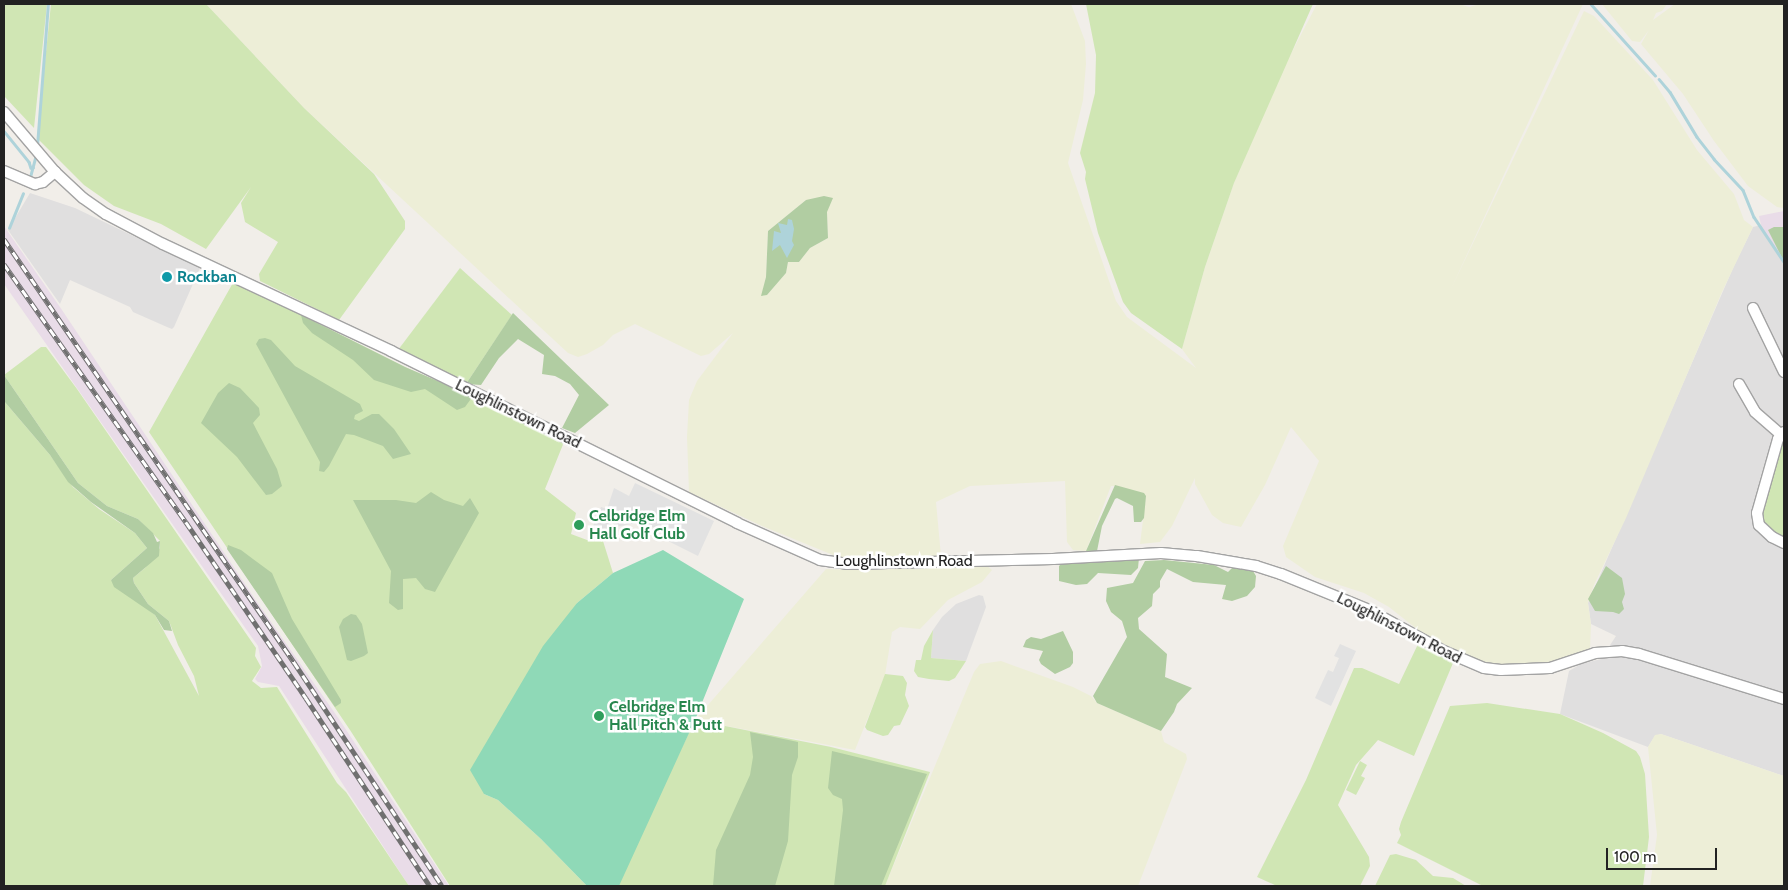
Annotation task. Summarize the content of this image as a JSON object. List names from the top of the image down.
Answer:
{
  "streets": {
    "street": ["Loughlinstown Road"]
  },
  "places": ["Rockban", "Celbridge Elm Hall Golf Club", "Celbridge Elm Hall Pitch & Putt"],
  "scale_bar": "100 m"
}
